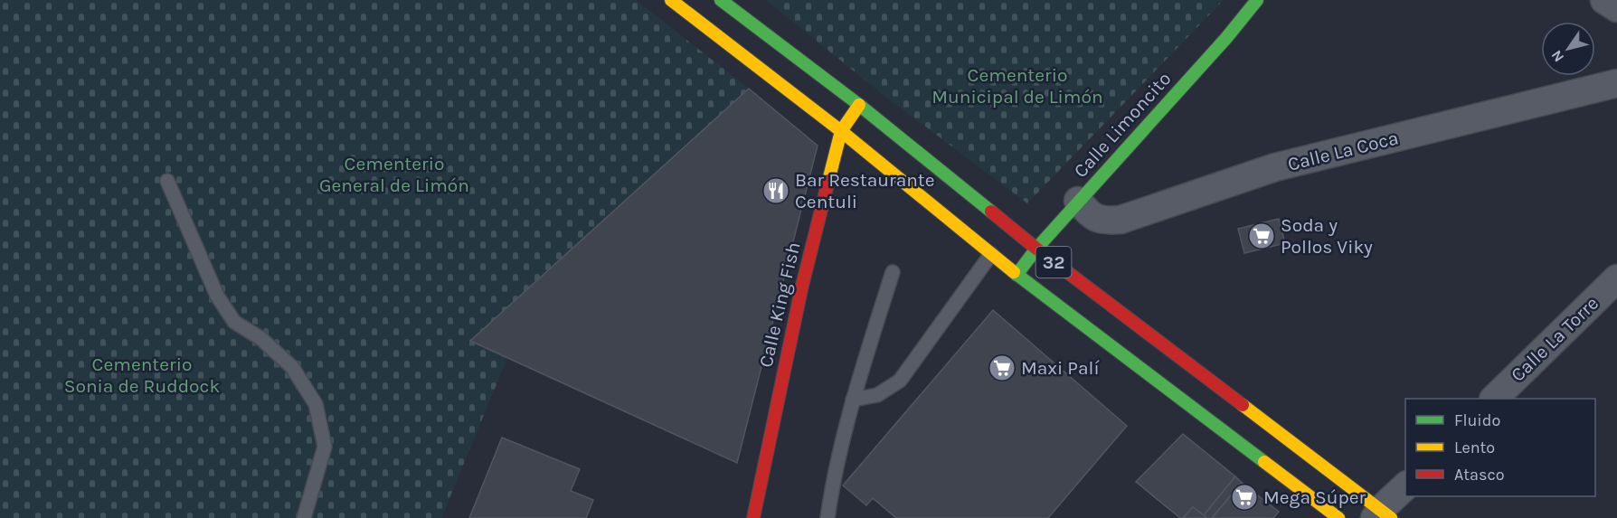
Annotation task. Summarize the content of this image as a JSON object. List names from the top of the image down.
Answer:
{
  "streets": {
    "main road": ["Calle Limoncito", "32", "Calle King Fish"],
    "street": ["Calle La Coca", "Calle La Torre"]
  },
  "crossings": [
    ["Calle Limoncito", "Calle La Coca"],
    ["Calle Limoncito", "32"],
    ["32", "Calle King Fish"]
  ],
  "parks": ["Cementerio Municipal de Limón", "Cementerio General de Limón", "Cementerio Sonia de Ruddock"],
  "places": {
    "restaurant": ["Bar Restaurante Centuli"],
    "supermarket": ["Soda y Pollos Viky", "Maxi Palí", "Mega Súper"]
  },
  "legend": ["Fluido", "Lento", "Atasco"],
  "north": "bottom left"
}
